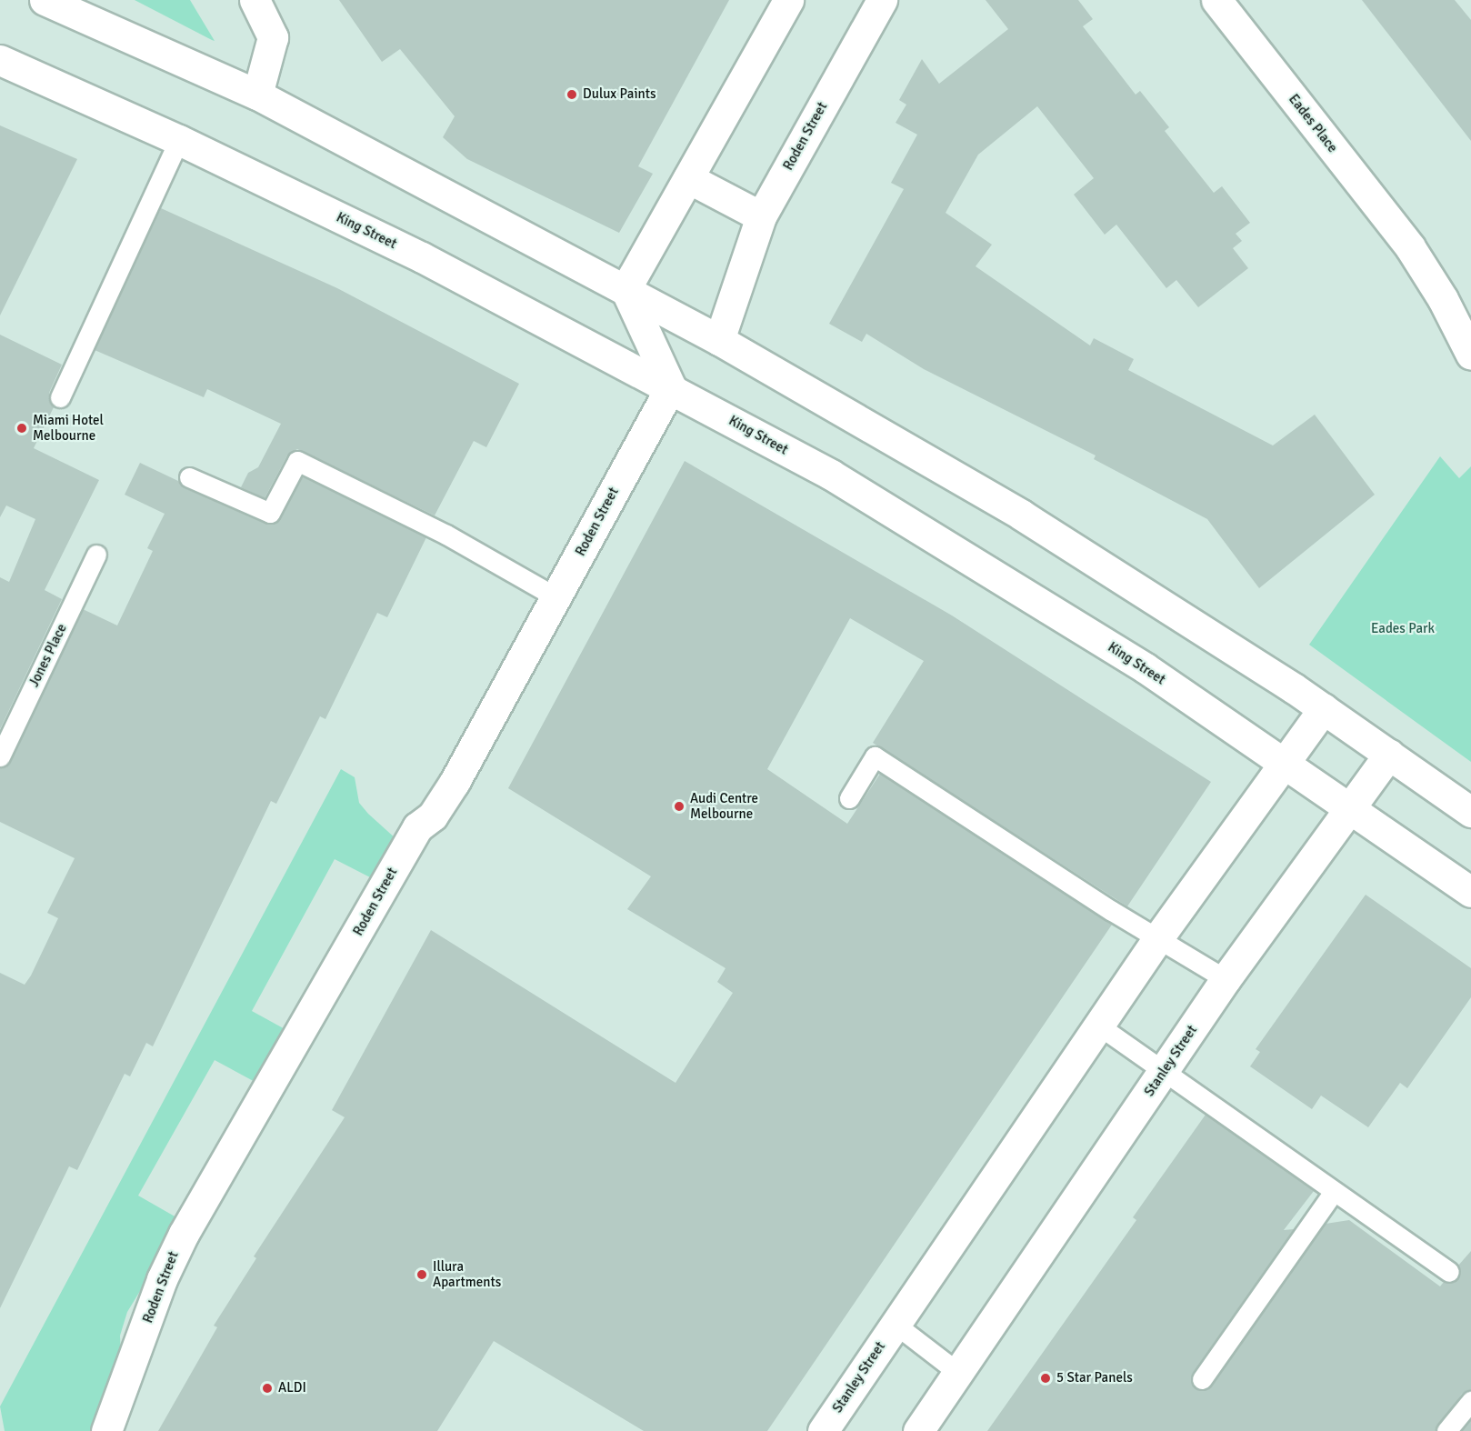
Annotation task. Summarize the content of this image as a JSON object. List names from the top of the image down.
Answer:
{
  "streets": {
    "main road": [
      "Eades Place",
      "Roden Street",
      "King Street",
      "Stanley Street"
    ],
    "lane": ["Jones Place"]
  },
  "crossings": [
    ["Roden Street", "King Street"],
    ["King Street", "Stanley Street"]
  ],
  "parks": ["Eades Park"],
  "places": [
    "Dulux Paints",
    "Miami Hotel Melbourne",
    "Audi Centre Melbourne",
    "Illura Apartments",
    "5 Star Panels",
    "ALDI"
  ]
}
